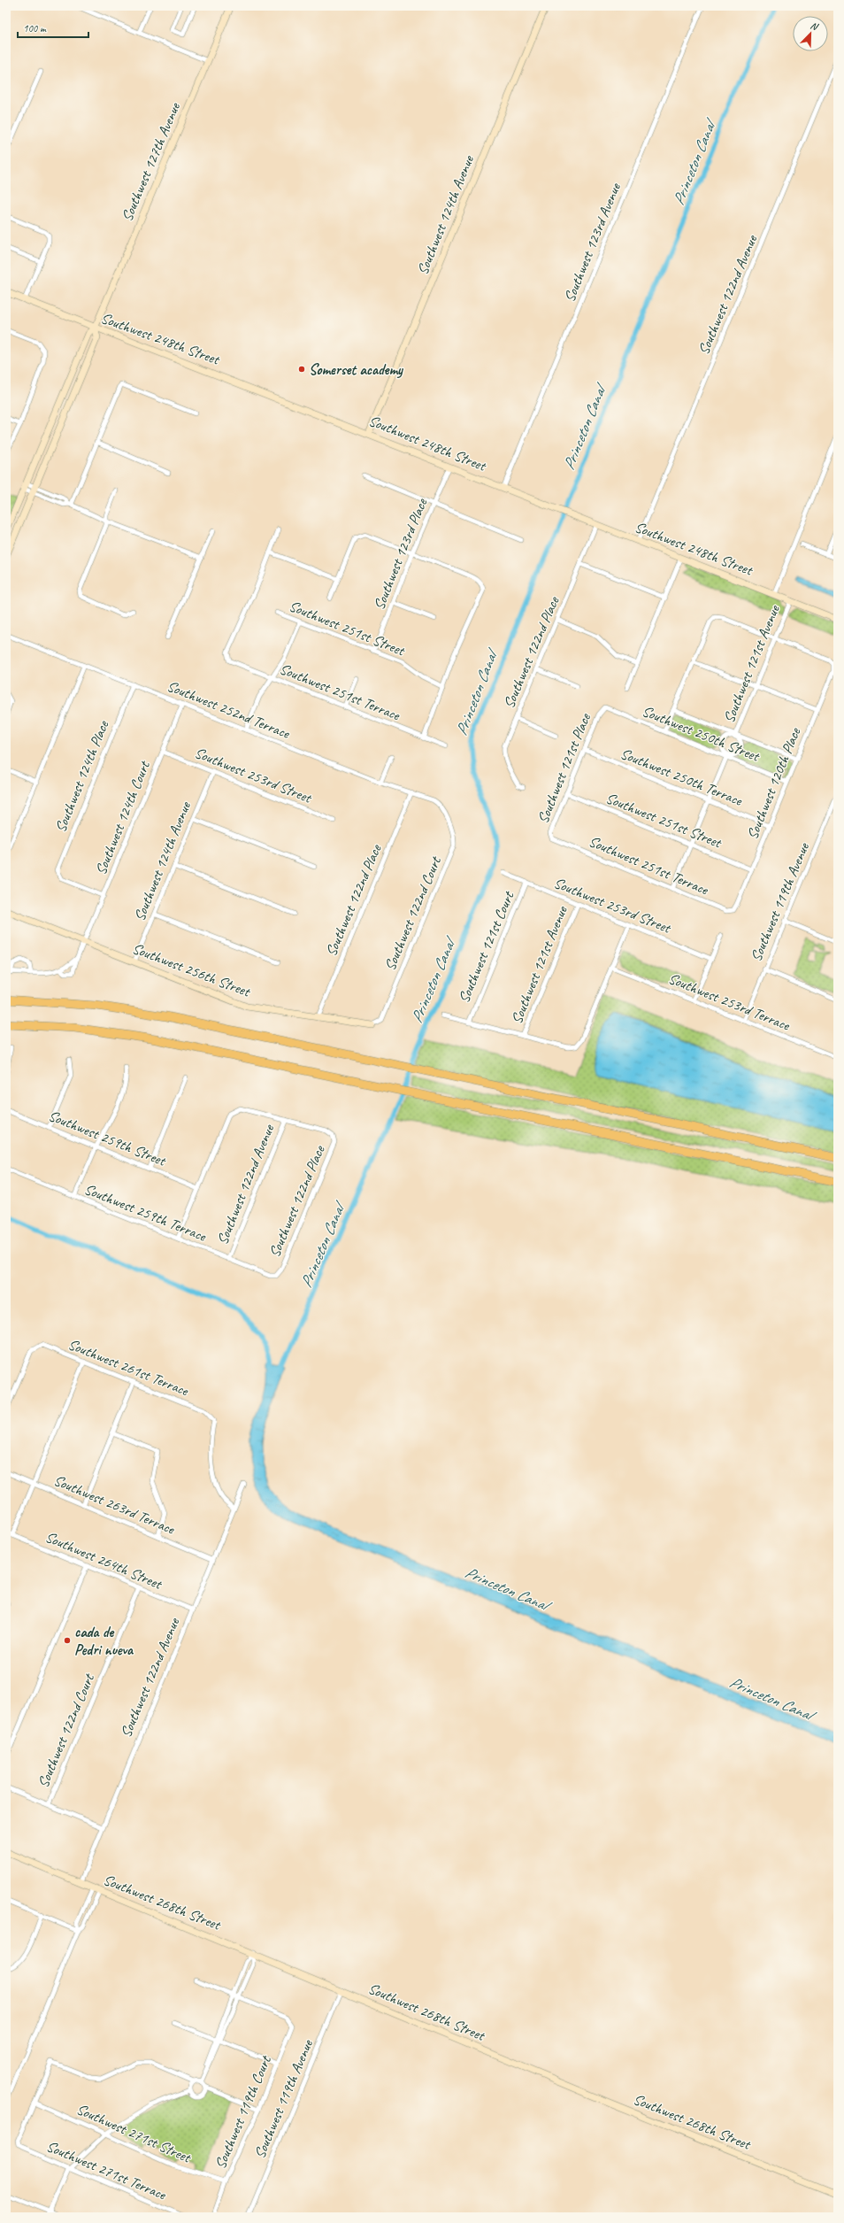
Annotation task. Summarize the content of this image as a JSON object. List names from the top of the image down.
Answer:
{
  "streets": {
    "street": [
      "Southwest 127th Avenue",
      "Southwest 124th Avenue",
      "Southwest 123rd Avenue",
      "Southwest 122nd Avenue",
      "Southwest 248th Street",
      "Southwest 123rd Place",
      "Southwest 251st Street",
      "Southwest 122nd Place",
      "Southwest 121st Avenue",
      "Southwest 251st Terrace",
      "Southwest 252nd Terrace",
      "Southwest 250th Street",
      "Southwest 121st Place",
      "Southwest 253rd Street",
      "Southwest 124th Place",
      "Southwest 250th Terrace",
      "Southwest 120th Place",
      "Southwest 124th Court",
      "Southwest 119th Avenue",
      "Southwest 122nd Court",
      "Southwest 121st Court",
      "Southwest 256th Street",
      "Southwest 253rd Terrace",
      "Southwest 259th Street",
      "Southwest 259th Terrace",
      "Southwest 261st Terrace",
      "Southwest 263rd Terrace",
      "Southwest 264th Street",
      "Southwest 268th Street",
      "Southwest 119th Court",
      "Southwest 271st Street",
      "Southwest 271st Terrace"
    ]
  },
  "crossings": [
    ["Southwest 127th Avenue", "Southwest 248th Street"],
    ["Southwest 124th Avenue", "Southwest 248th Street"],
    ["Southwest 124th Avenue", "Southwest 253rd Street"],
    ["Southwest 124th Avenue", "Southwest 256th Street"],
    ["Southwest 123rd Avenue", "Southwest 248th Street"],
    ["Southwest 122nd Avenue", "Southwest 248th Street"],
    ["Southwest 122nd Avenue", "Southwest 122nd Place"],
    ["Southwest 122nd Avenue", "Southwest 259th Terrace"],
    ["Southwest 122nd Avenue", "Southwest 261st Terrace"],
    ["Southwest 122nd Avenue", "Southwest 263rd Terrace"],
    ["Southwest 122nd Avenue", "Southwest 264th Street"],
    ["Southwest 122nd Avenue", "Southwest 268th Street"],
    ["Southwest 248th Street", "Southwest 123rd Place"],
    ["Southwest 248th Street", "Southwest 122nd Place"],
    ["Southwest 248th Street", "Southwest 121st Avenue"],
    ["Southwest 123rd Place", "Southwest 251st Street"],
    ["Southwest 251st Street", "Southwest 121st Place"],
    ["Southwest 251st Street", "Southwest 120th Place"],
    ["Southwest 122nd Place", "Southwest 252nd Terrace"],
    ["Southwest 122nd Place", "Southwest 256th Street"],
    ["Southwest 122nd Place", "Southwest 259th Terrace"],
    ["Southwest 121st Avenue", "Southwest 250th Street"],
    ["Southwest 121st Avenue", "Southwest 253rd Street"],
    ["Southwest 121st Avenue", "Southwest 120th Place"],
    ["Southwest 251st Terrace", "Southwest 121st Place"],
    ["Southwest 251st Terrace", "Southwest 120th Place"],
    ["Southwest 252nd Terrace", "Southwest 124th Place"],
    ["Southwest 252nd Terrace", "Southwest 124th Court"],
    ["Southwest 252nd Terrace", "Southwest 122nd Court"],
    ["Southwest 250th Street", "Southwest 121st Place"],
    ["Southwest 250th Street", "Southwest 120th Place"],
    ["Southwest 121st Place", "Southwest 250th Terrace"],
    ["Southwest 253rd Street", "Southwest 124th Court"],
    ["Southwest 253rd Street", "Southwest 121st Court"],
    ["Southwest 124th Place", "Southwest 124th Court"],
    ["Southwest 250th Terrace", "Southwest 120th Place"],
    ["Southwest 124th Court", "Southwest 256th Street"],
    ["Southwest 119th Avenue", "Southwest 253rd Terrace"],
    ["Southwest 119th Avenue", "Southwest 268th Street"],
    ["Southwest 122nd Court", "Southwest 256th Street"],
    ["Southwest 122nd Court", "Southwest 264th Street"],
    ["Southwest 119th Court", "Southwest 271st Street"],
    ["Southwest 271st Street", "Southwest 271st Terrace"]
  ],
  "water": ["Princeton Canal"],
  "places": ["Somerset academy", "cada de Pedri nueva"],
  "scale_bar": "100 m",
  "north": "top right"
}
